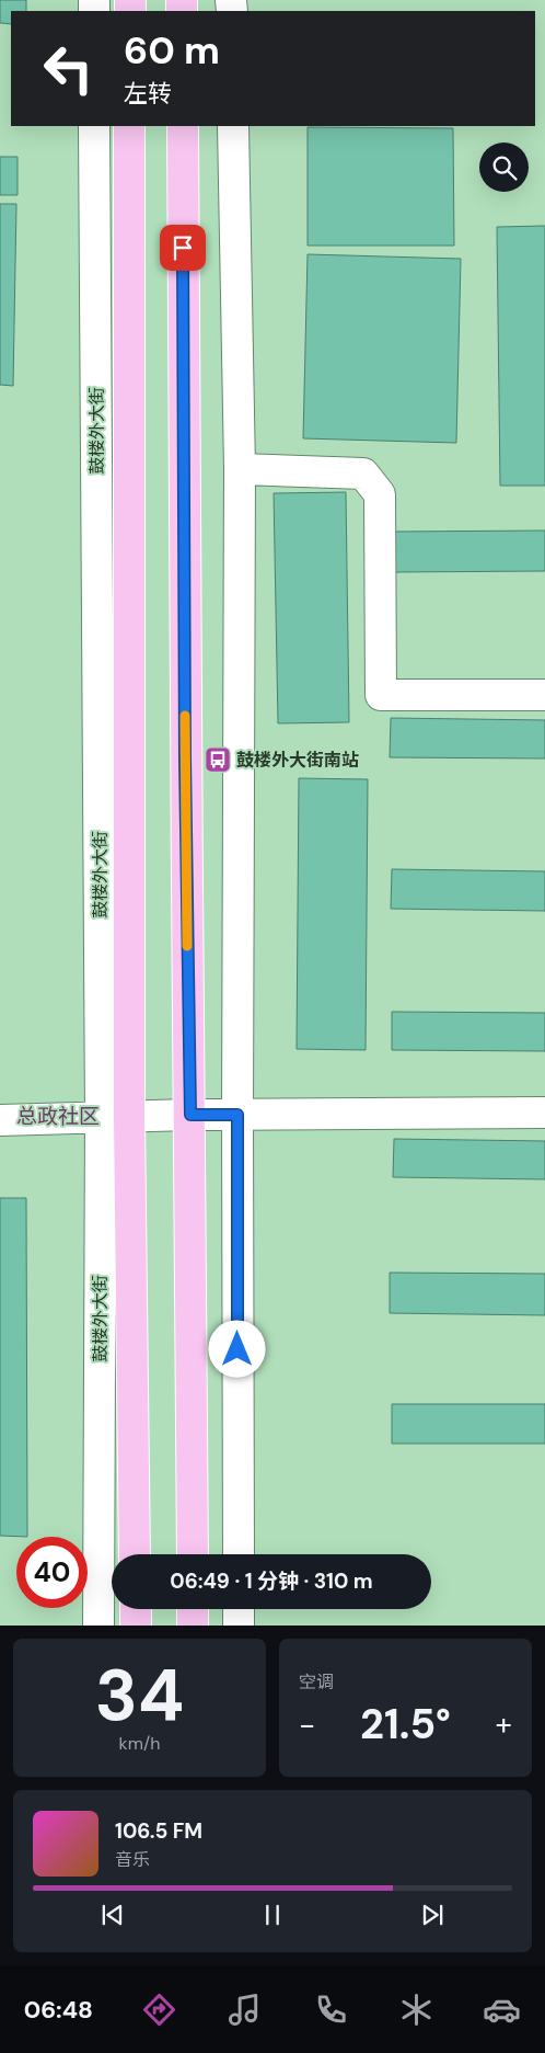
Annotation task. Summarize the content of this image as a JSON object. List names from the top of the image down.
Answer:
{
  "streets": {
    "main road": ["鼓楼外大街"]
  },
  "districts": ["总政社区"],
  "places": {
    "bus stop": ["鼓楼外大街南站"]
  },
  "page": {
    "turn": ["60 m", "左转"],
    "limit": "40",
    "trip": "06:49 · 1 分钟 · 310 m",
    "tile": [
      ["34", "km/h"],
      "空调"
    ],
    "heat": ["−", "21.5°", "+"],
    "song": ["106.5 FM", "音乐"],
    "tabs": "06:48"
  }
}
